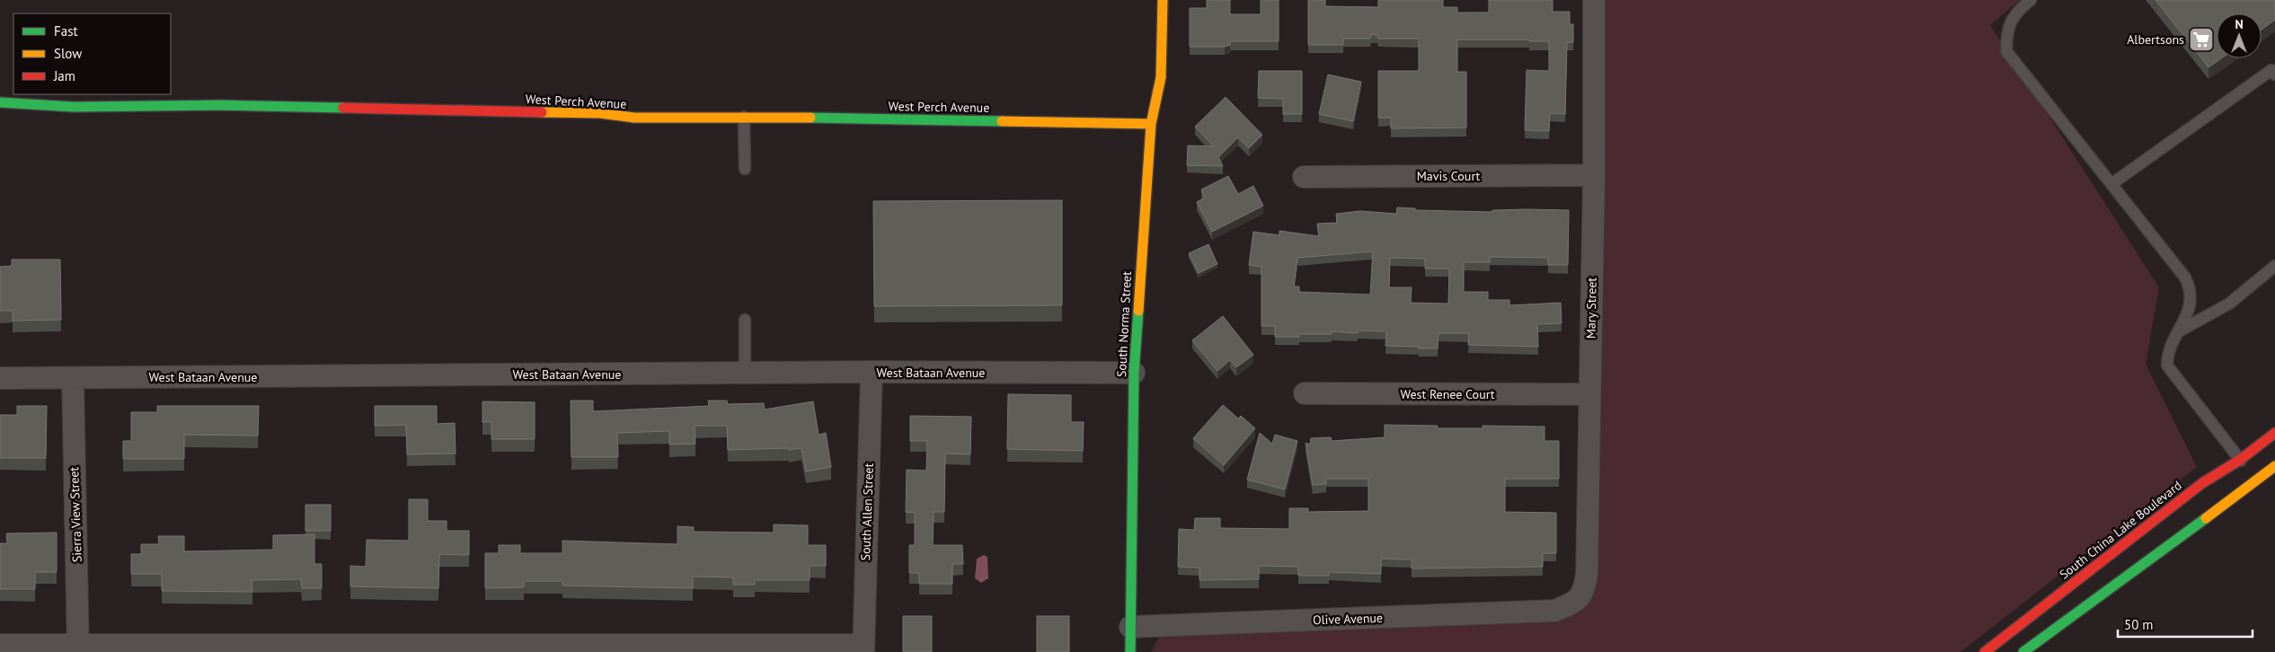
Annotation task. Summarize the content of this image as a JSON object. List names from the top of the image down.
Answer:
{
  "streets": {
    "street": [
      "West Perch Avenue",
      "Mavis Court",
      "Mary Street",
      "South Norma Street",
      "West Bataan Avenue",
      "West Renee Court",
      "South Allen Street",
      "Sierra View Street",
      "South China Lake Boulevard",
      "Olive Avenue"
    ]
  },
  "crossings": [
    ["West Perch Avenue", "South Norma Street"],
    ["Mavis Court", "Mary Street"],
    ["Mary Street", "West Renee Court"],
    ["Mary Street", "Olive Avenue"],
    ["South Norma Street", "West Bataan Avenue"],
    ["South Norma Street", "Olive Avenue"],
    ["West Bataan Avenue", "South Allen Street"],
    ["West Bataan Avenue", "Sierra View Street"]
  ],
  "places": {
    "supermarket": ["Albertsons"]
  },
  "legend": ["Fast", "Slow", "Jam"],
  "scale_bar": "50 m",
  "north": "top"
}
